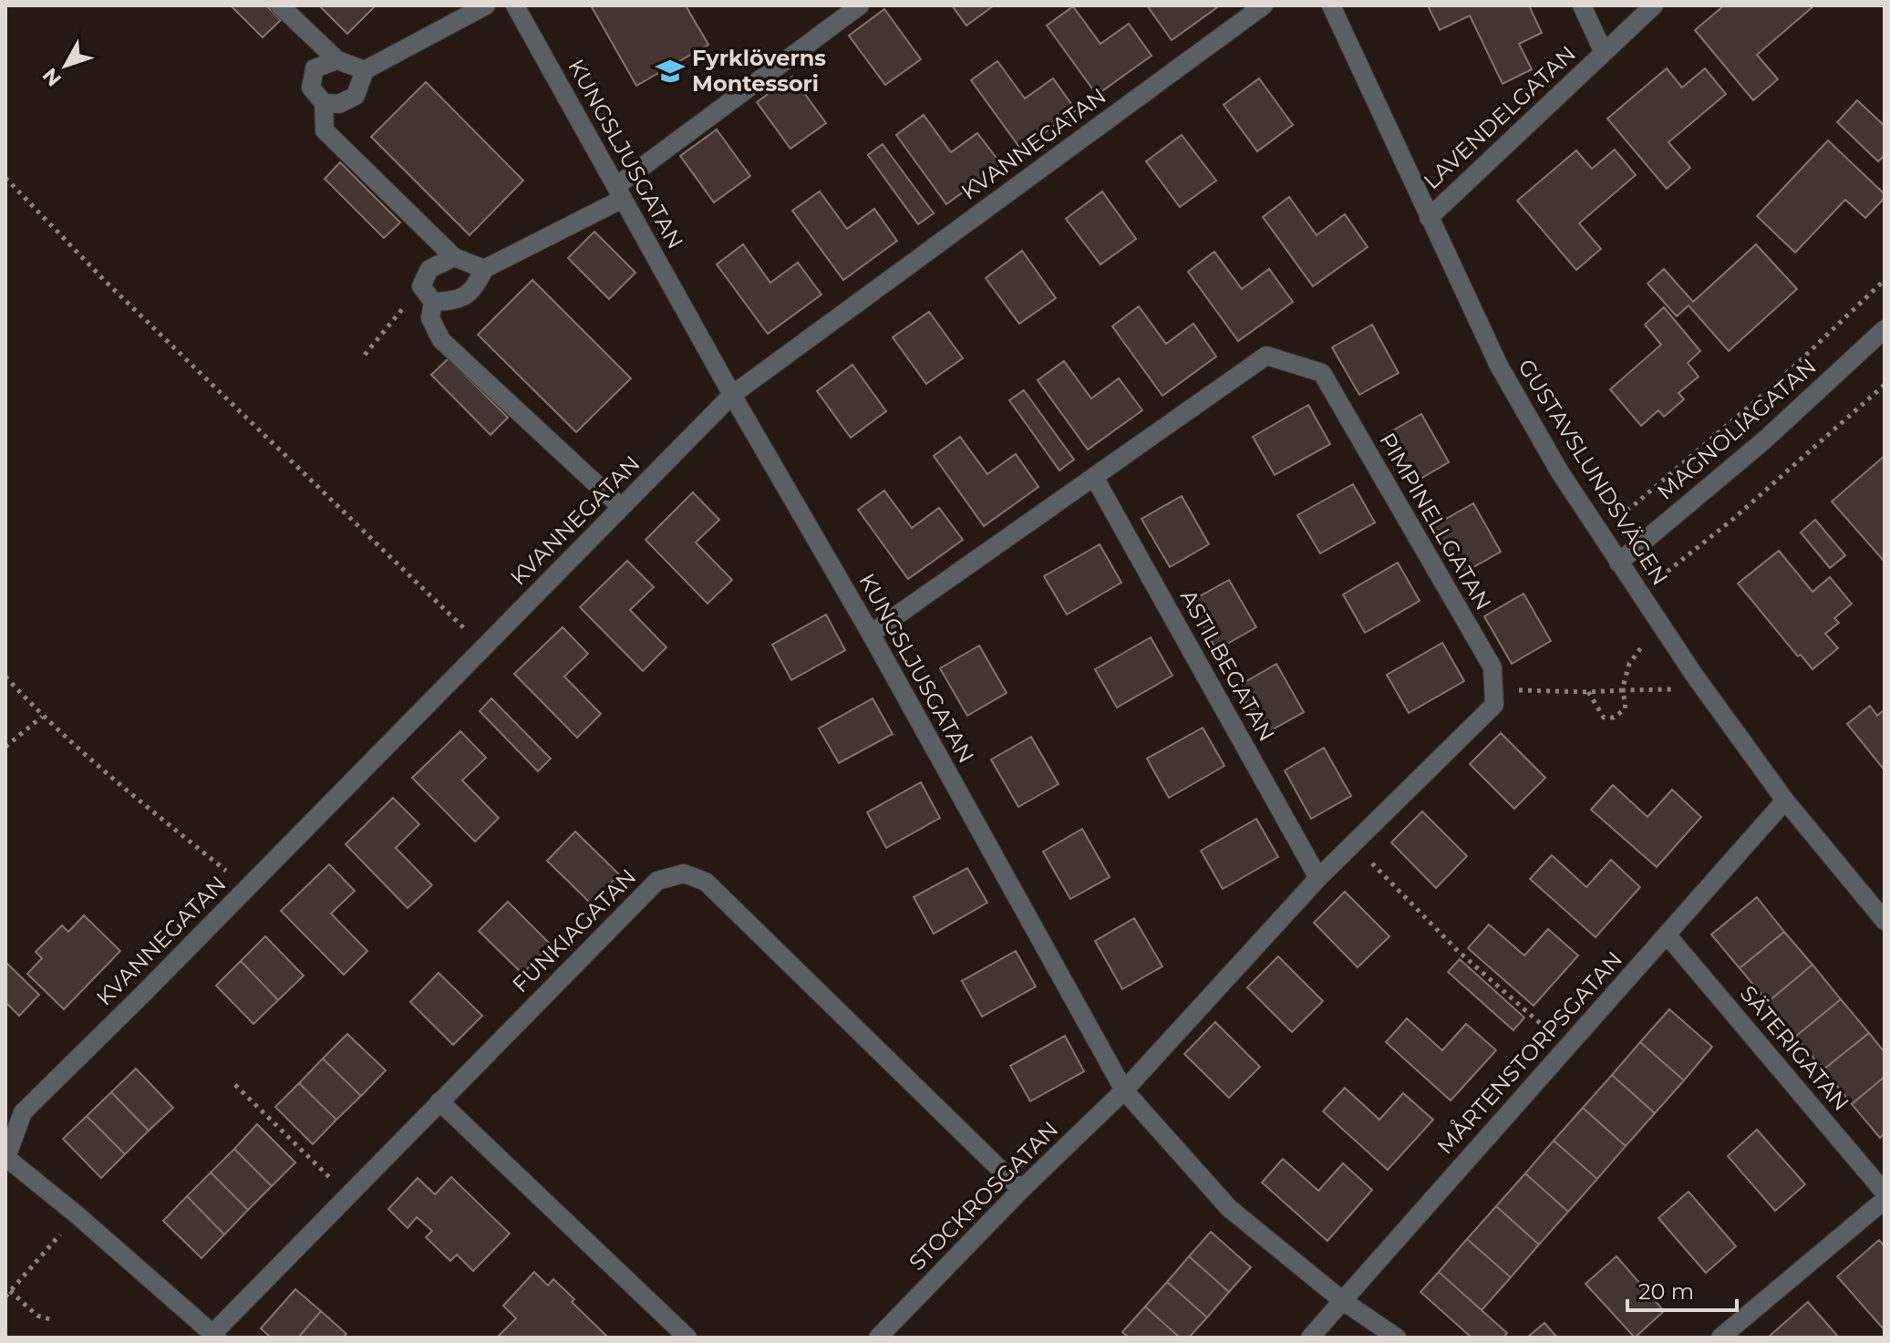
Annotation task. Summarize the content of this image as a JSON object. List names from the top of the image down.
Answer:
{
  "streets": {
    "street": [
      "LAVENDELGATAN",
      "KVANNEGATAN",
      "KUNGSLJUSGATAN",
      "MAGNOLIAGATAN",
      "GUSTAVSLUNDSVÄGEN",
      "PIMPINELLGATAN",
      "ASTILBEGATAN",
      "FUNKIAGATAN",
      "SÄTERIGATAN",
      "MÅRTENSTORPSGATAN",
      "STOCKROSGATAN"
    ]
  },
  "crossings": [
    ["LAVENDELGATAN", "GUSTAVSLUNDSVÄGEN"],
    ["KVANNEGATAN", "KUNGSLJUSGATAN"],
    ["KUNGSLJUSGATAN", "PIMPINELLGATAN"],
    ["KUNGSLJUSGATAN", "MÅRTENSTORPSGATAN"],
    ["KUNGSLJUSGATAN", "STOCKROSGATAN"],
    ["MAGNOLIAGATAN", "GUSTAVSLUNDSVÄGEN"],
    ["GUSTAVSLUNDSVÄGEN", "MÅRTENSTORPSGATAN"],
    ["PIMPINELLGATAN", "ASTILBEGATAN"],
    ["FUNKIAGATAN", "STOCKROSGATAN"],
    ["SÄTERIGATAN", "MÅRTENSTORPSGATAN"]
  ],
  "places": {
    "school or university": ["Fyrklöverns Montessori"]
  },
  "scale_bar": "20 m",
  "north": "bottom left"
}
